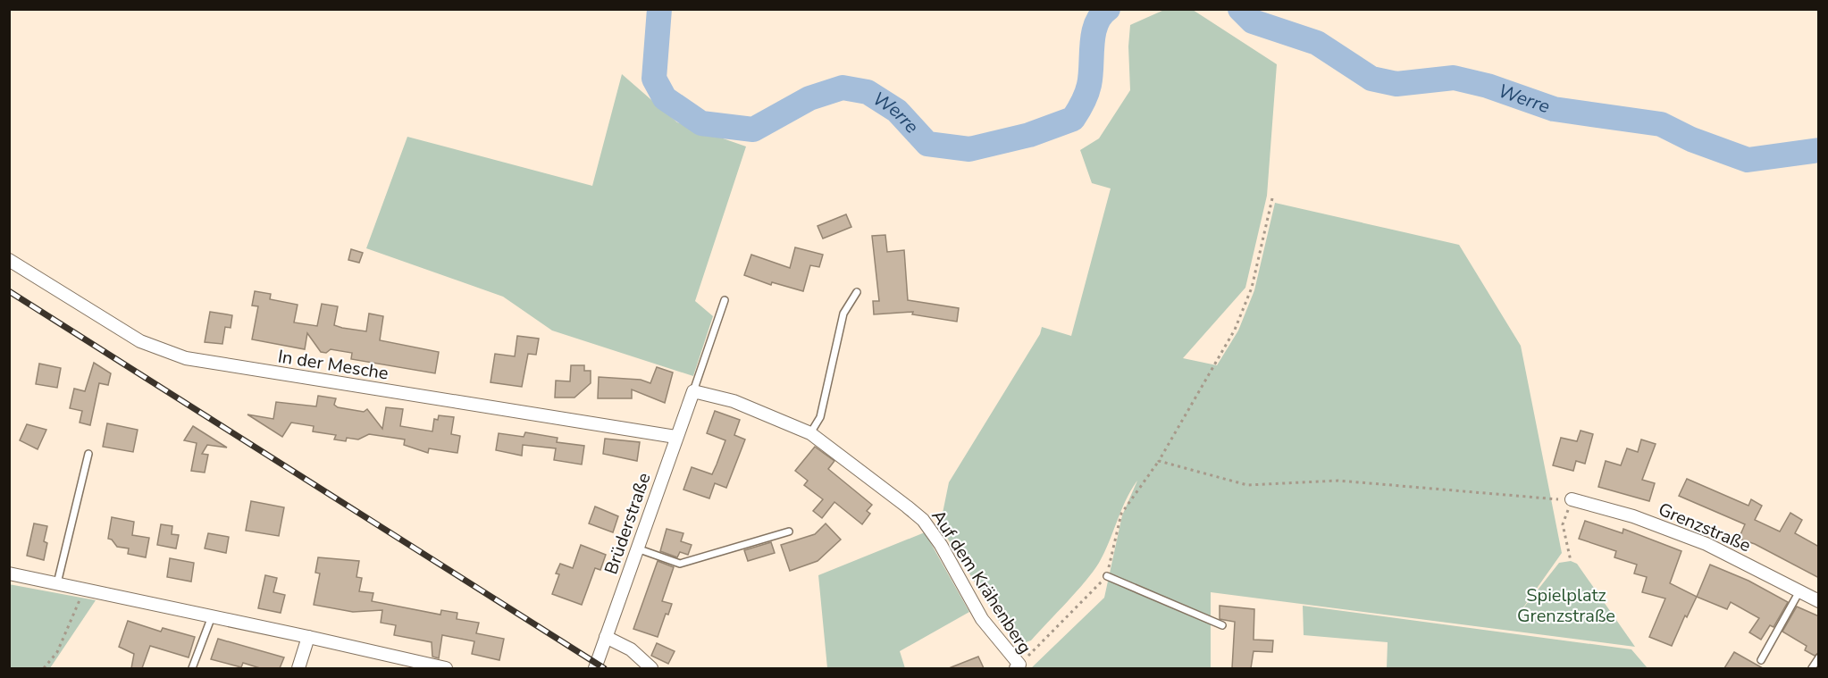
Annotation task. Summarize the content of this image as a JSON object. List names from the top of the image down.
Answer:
{
  "streets": {
    "street": [
      "In der Mesche",
      "Brüderstraße",
      "Grenzstraße",
      "Auf dem Krähenberg"
    ]
  },
  "crossings": [
    ["In der Mesche", "Brüderstraße"],
    ["Brüderstraße", "Auf dem Krähenberg"]
  ],
  "water": ["Werre"],
  "parks": ["Spielplatz Grenzstraße"]
}
